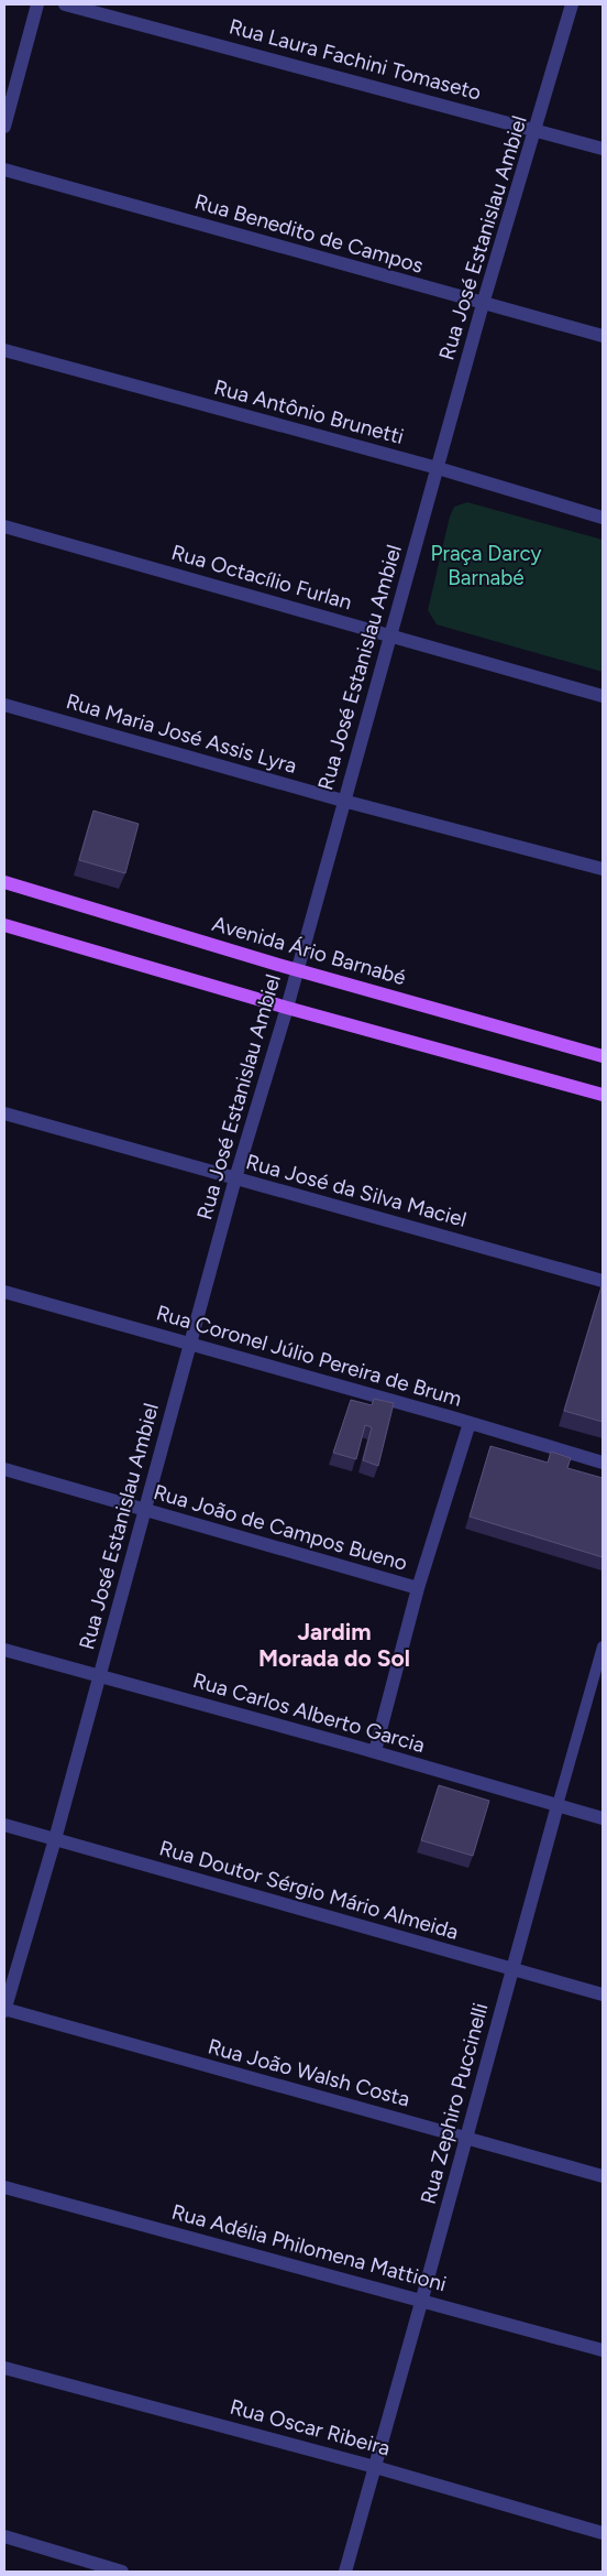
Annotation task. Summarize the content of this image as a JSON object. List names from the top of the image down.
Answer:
{
  "streets": {
    "main road": ["Avenida Ário Barnabé"],
    "street": [
      "Rua Laura Fachini Tomaseto",
      "Rua Benedito de Campos",
      "Rua José Estanislau Ambiel",
      "Rua Antônio Brunetti",
      "Rua Octacílio Furlan",
      "Rua Maria José Assis Lyra",
      "Rua José da Silva Maciel",
      "Rua Coronel Júlio Pereira de Brum",
      "Rua João de Campos Bueno",
      "Rua Carlos Alberto Garcia",
      "Rua Doutor Sérgio Mário Almeida",
      "Rua João Walsh Costa",
      "Rua Zephiro Puccinelli",
      "Rua Adélia Philomena Mattioni",
      "Rua Oscar Ribeira"
    ]
  },
  "crossings": [
    ["Rua Laura Fachini Tomaseto", "Rua José Estanislau Ambiel"],
    ["Rua Benedito de Campos", "Rua José Estanislau Ambiel"],
    ["Rua José Estanislau Ambiel", "Rua Antônio Brunetti"],
    ["Rua José Estanislau Ambiel", "Rua Octacílio Furlan"],
    ["Rua José Estanislau Ambiel", "Rua Maria José Assis Lyra"],
    ["Rua José Estanislau Ambiel", "Avenida Ário Barnabé"],
    ["Rua José Estanislau Ambiel", "Rua José da Silva Maciel"],
    ["Rua José Estanislau Ambiel", "Rua Coronel Júlio Pereira de Brum"],
    ["Rua José Estanislau Ambiel", "Rua João de Campos Bueno"],
    ["Rua José Estanislau Ambiel", "Rua Carlos Alberto Garcia"],
    ["Rua José Estanislau Ambiel", "Rua Doutor Sérgio Mário Almeida"],
    ["Rua José Estanislau Ambiel", "Rua João Walsh Costa"],
    ["Rua Carlos Alberto Garcia", "Rua Zephiro Puccinelli"],
    ["Rua Doutor Sérgio Mário Almeida", "Rua Zephiro Puccinelli"],
    ["Rua João Walsh Costa", "Rua Zephiro Puccinelli"],
    ["Rua Zephiro Puccinelli", "Rua Adélia Philomena Mattioni"],
    ["Rua Zephiro Puccinelli", "Rua Oscar Ribeira"]
  ],
  "districts": ["Jardim Morada do Sol"],
  "parks": ["Praça Darcy Barnabé"]
}
